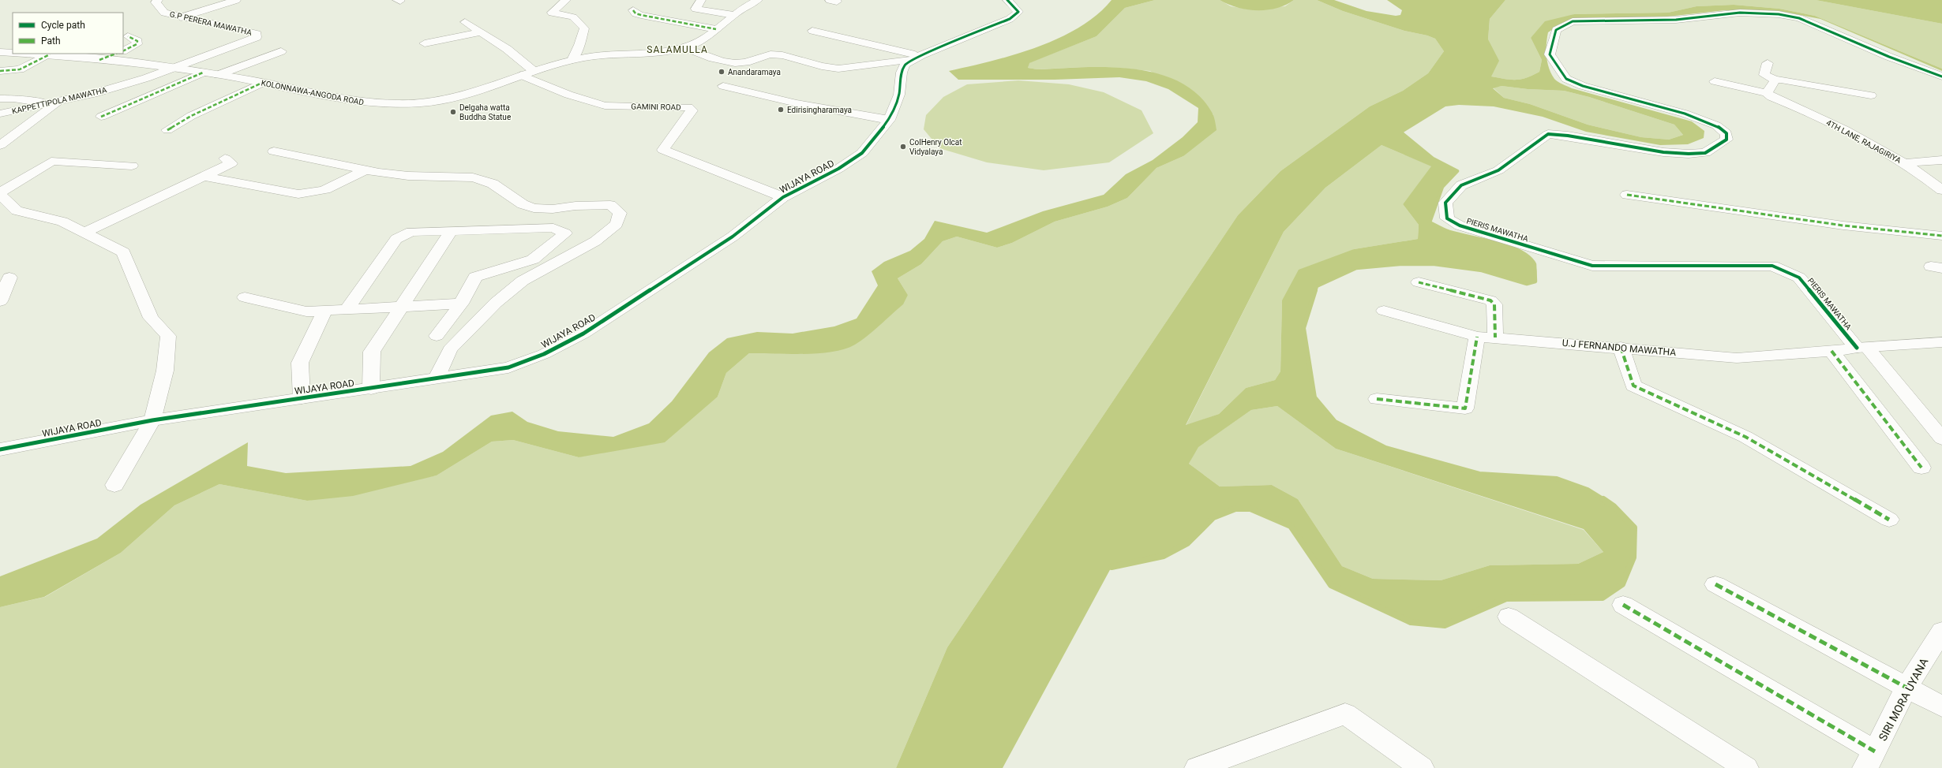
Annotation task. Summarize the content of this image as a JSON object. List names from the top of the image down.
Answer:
{
  "streets": {
    "street": [
      "G.P PERERA MAWATHA",
      "KOLONNAWA-ANGODA ROAD",
      "KAPPETTIPOLA MAWATHA",
      "GAMINI ROAD",
      "4TH LANE, RAJAGIRIYA",
      "WIJAYA ROAD",
      "PIERIS MAWATHA",
      "U.J FERNANDO MAWATHA",
      "SIRI MORA UYANA"
    ]
  },
  "crossings": [
    ["G.P PERERA MAWATHA", "KOLONNAWA-ANGODA ROAD"],
    ["G.P PERERA MAWATHA", "KAPPETTIPOLA MAWATHA"],
    ["KOLONNAWA-ANGODA ROAD", "KAPPETTIPOLA MAWATHA"],
    ["KOLONNAWA-ANGODA ROAD", "GAMINI ROAD"],
    ["GAMINI ROAD", "WIJAYA ROAD"],
    ["PIERIS MAWATHA", "U.J FERNANDO MAWATHA"]
  ],
  "districts": ["SALAMULLA"],
  "places": [
    "Anandaramaya",
    "Edirisingharamaya",
    "Delgaha watta Buddha Statue",
    "ColHenry Olcat Vidyalaya"
  ],
  "legend": ["Cycle path", "Path"]
}
